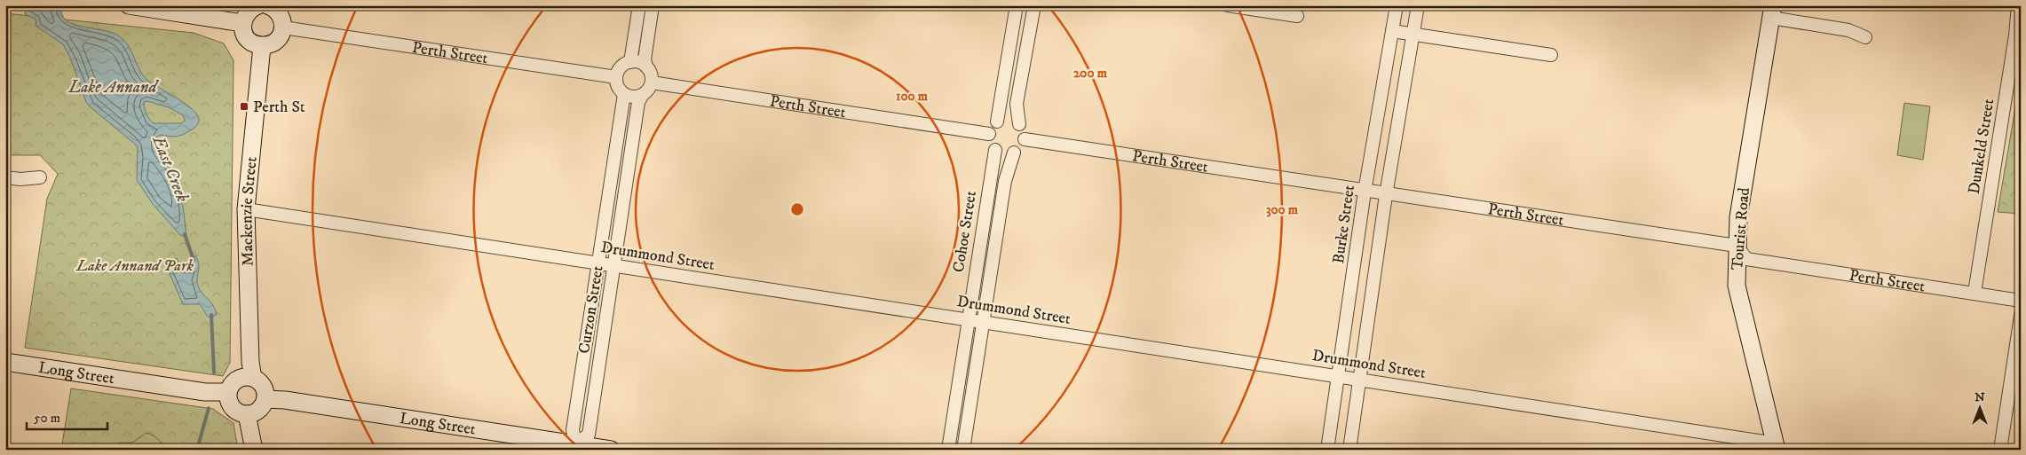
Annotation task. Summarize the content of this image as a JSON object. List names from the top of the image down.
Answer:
{
  "streets": {
    "street": [
      "Perth Street",
      "Dunkeld Street",
      "Mackenzie Street",
      "Burke Street",
      "Tourist Road",
      "Cohoe Street",
      "Drummond Street",
      "Curzon Street",
      "Long Street"
    ]
  },
  "crossings": [
    ["Perth Street", "Dunkeld Street"],
    ["Perth Street", "Burke Street"],
    ["Perth Street", "Tourist Road"],
    ["Perth Street", "Cohoe Street"],
    ["Perth Street", "Curzon Street"],
    ["Mackenzie Street", "Drummond Street"],
    ["Mackenzie Street", "Long Street"],
    ["Burke Street", "Drummond Street"],
    ["Tourist Road", "Drummond Street"],
    ["Cohoe Street", "Drummond Street"],
    ["Drummond Street", "Curzon Street"],
    ["Curzon Street", "Long Street"]
  ],
  "water": ["Lake Annand", "East Creek"],
  "parks": ["Lake Annand Park"],
  "places": {
    "transit": ["Perth St"]
  },
  "scale_bar": "50 m",
  "north": "top",
  "rings": ["200 m", "100 m", "300 m"]
}
